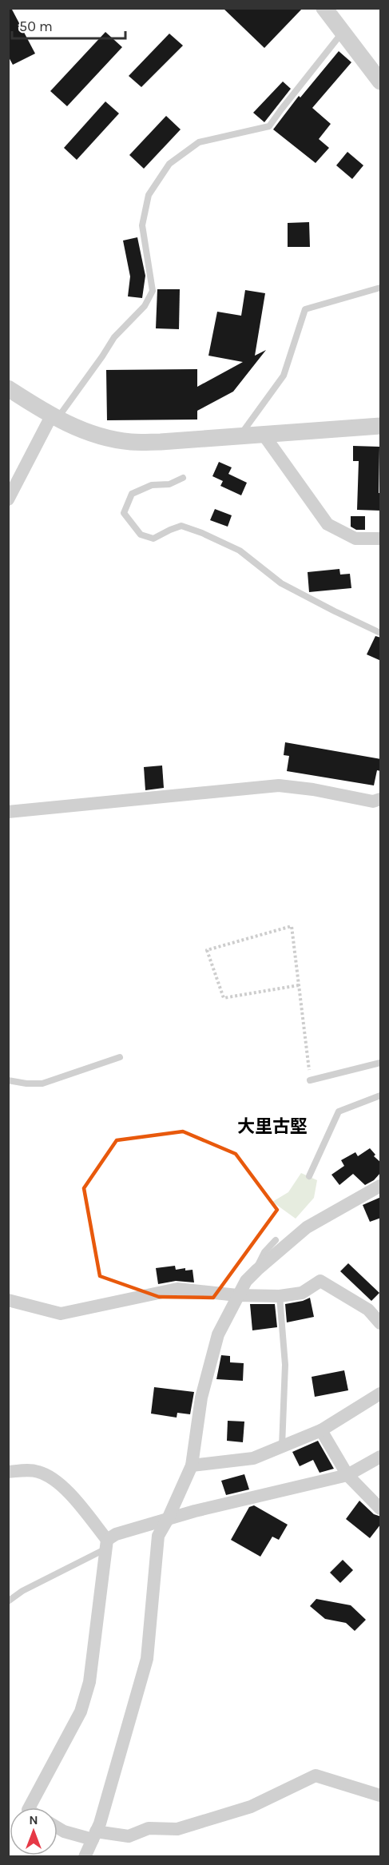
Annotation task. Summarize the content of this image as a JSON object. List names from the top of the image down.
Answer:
{
  "districts": ["大里古堅"],
  "scale_bar": "50 m",
  "north": "top"
}
